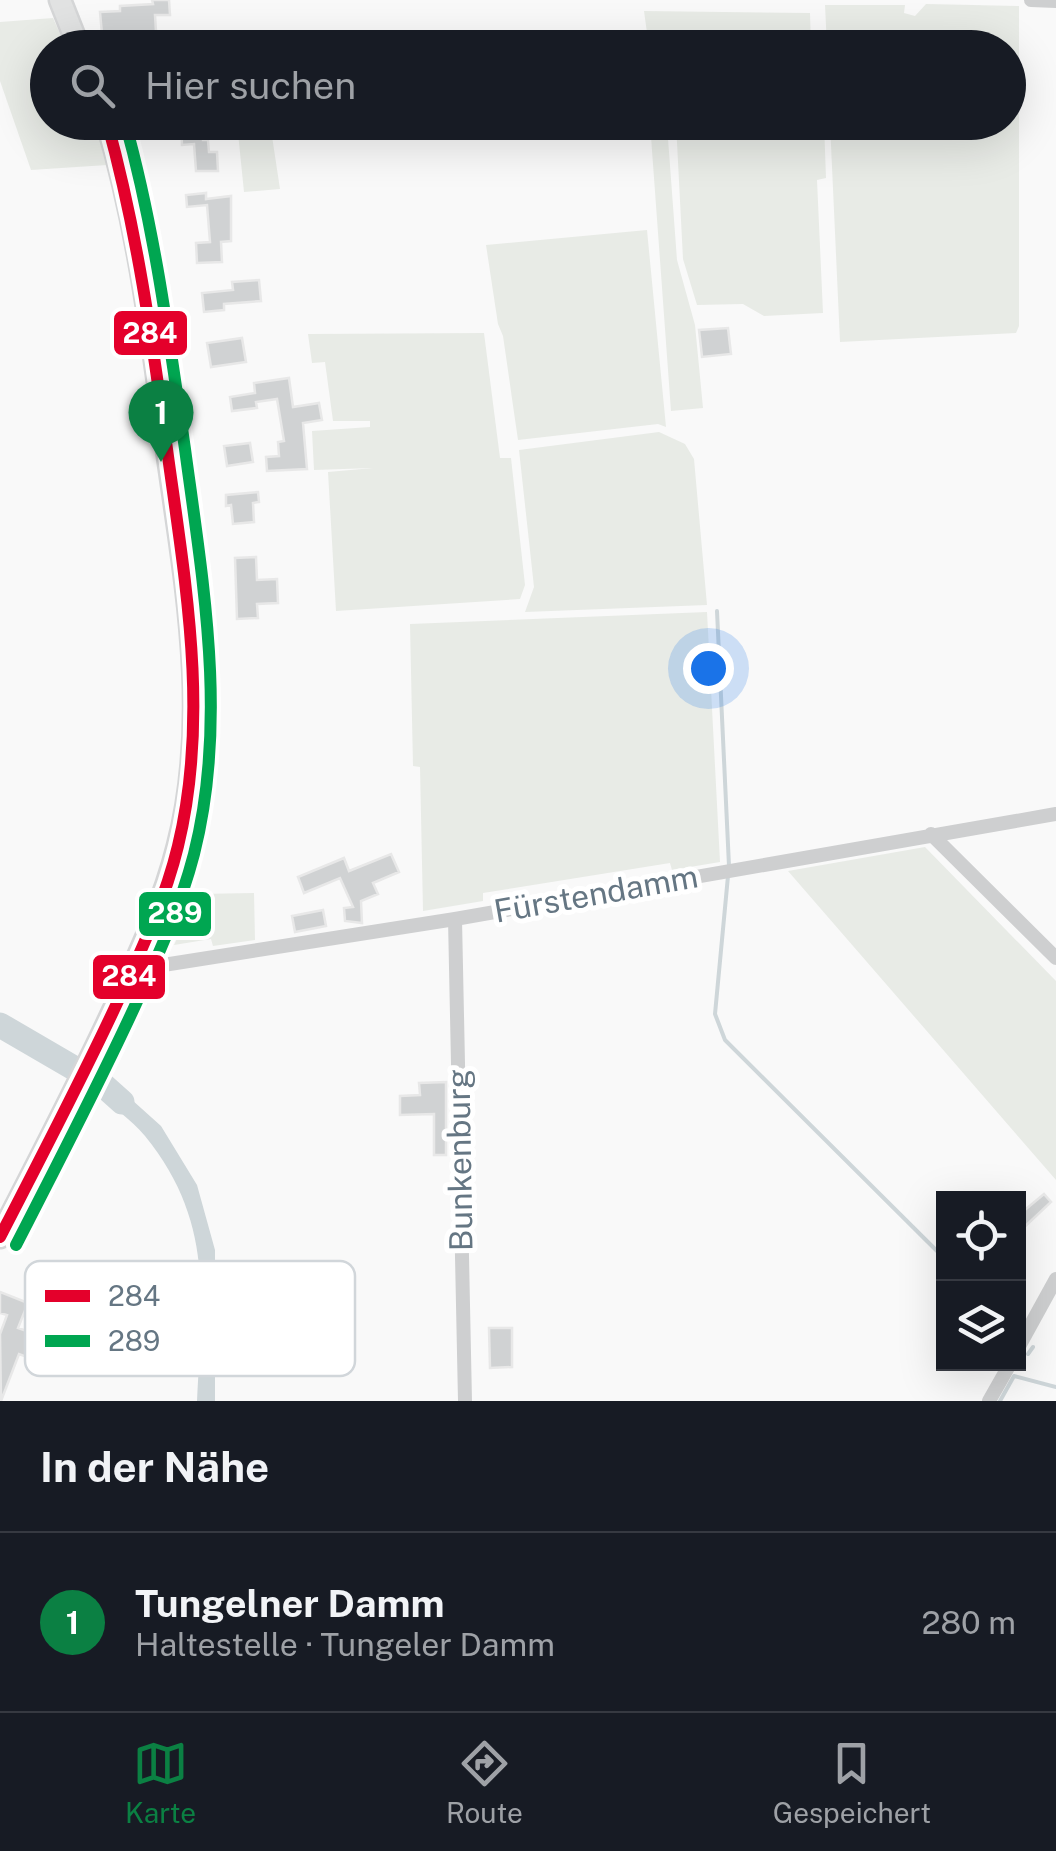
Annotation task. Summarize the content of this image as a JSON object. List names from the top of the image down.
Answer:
{
  "streets": {
    "street": ["Fürstendamm", "Bunkenburg"]
  },
  "crossings": [
    ["Fürstendamm", "Bunkenburg"]
  ],
  "lines": ["transit line 284", "transit line 289"],
  "legend": ["284", "289"],
  "page": {
    "search": "Hier suchen",
    "pins": "1",
    "heading": "In der Nähe",
    "list": [
      {
        "mark": "1",
        "name": "Tungelner Damm",
        "note": "Haltestelle · Tungeler Damm",
        "value": "280 m"
      }
    ],
    "nav": ["Karte", "Route", "Gespeichert"]
  }
}
